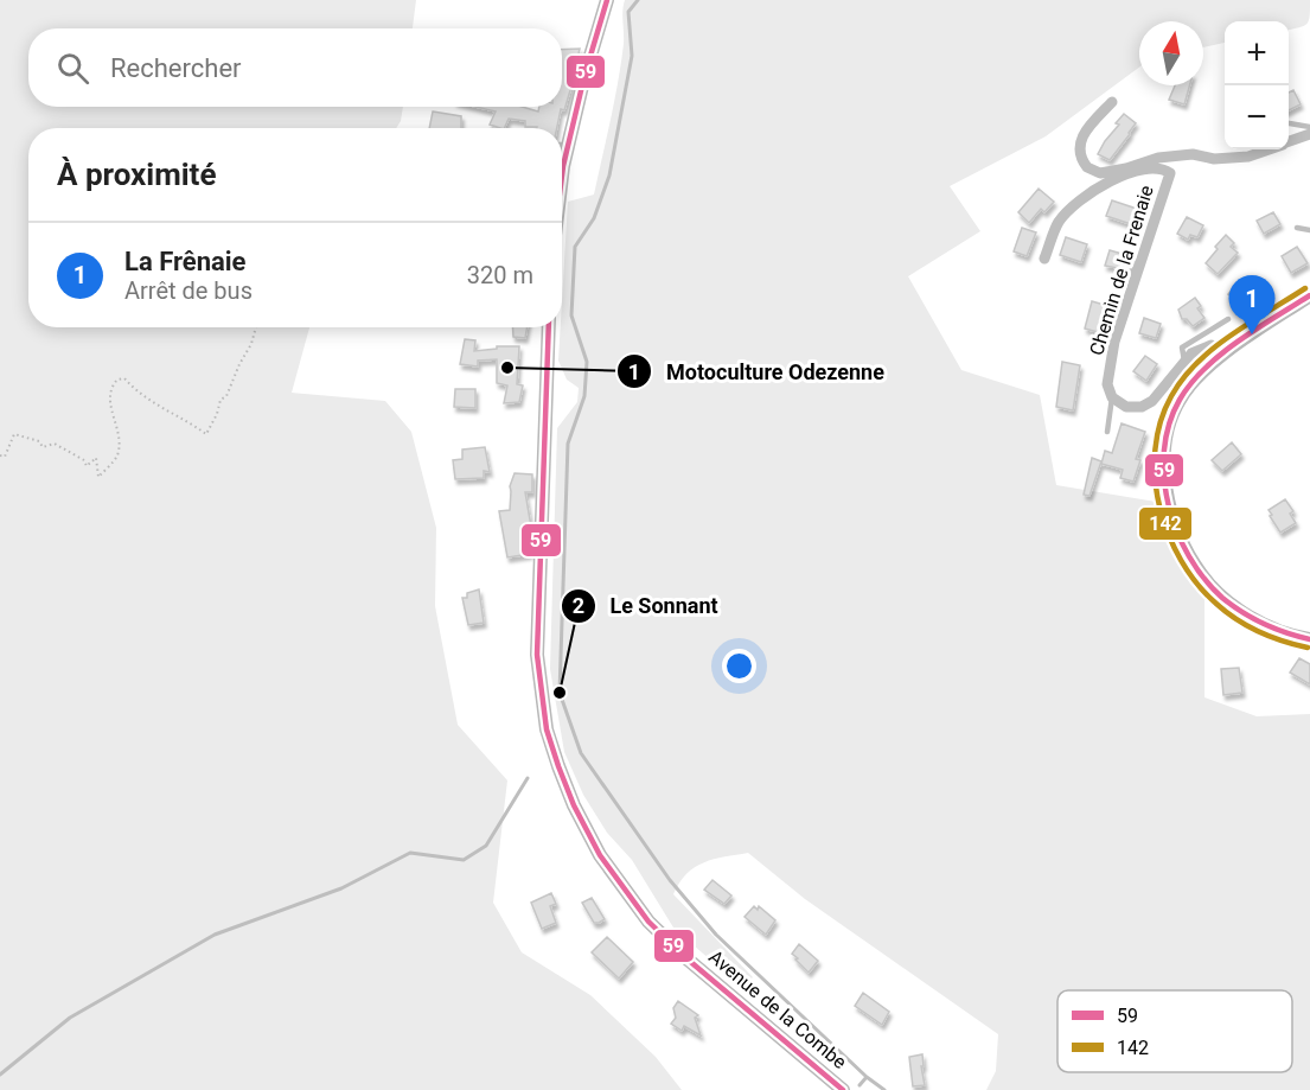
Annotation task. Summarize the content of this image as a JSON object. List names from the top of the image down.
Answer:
{
  "streets": {
    "main road": ["Avenue de la Combe"],
    "street": ["Chemin de la Frenaie"]
  },
  "places": ["Motoculture Odezenne", "Le Sonnant"],
  "lines": ["transit line 59", "transit line 142"],
  "legend": ["59", "142"],
  "north": "top",
  "page": {
    "map_buttons": ["+", "−"],
    "search": "Rechercher",
    "heading": "À proximité",
    "list": [
      {
        "mark": "1",
        "name": "La Frênaie",
        "note": "Arrêt de bus",
        "value": "320 m"
      }
    ],
    "pins": "1"
  }
}
